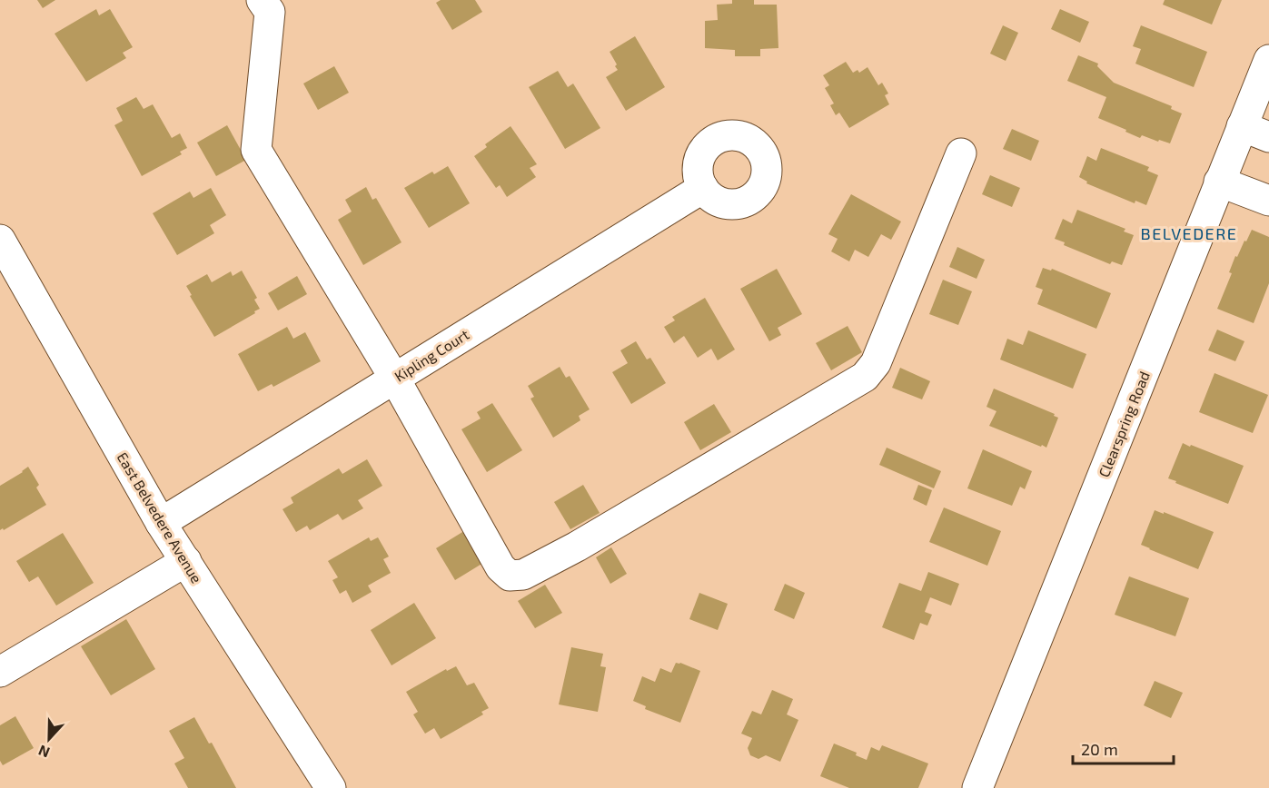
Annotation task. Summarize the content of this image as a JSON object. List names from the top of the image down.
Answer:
{
  "streets": {
    "street": ["Kipling Court", "Clearspring Road", "East Belvedere Avenue"]
  },
  "crossings": [
    ["Kipling Court", "East Belvedere Avenue"]
  ],
  "districts": ["BELVEDERE"],
  "scale_bar": "20 m",
  "north": "bottom"
}
